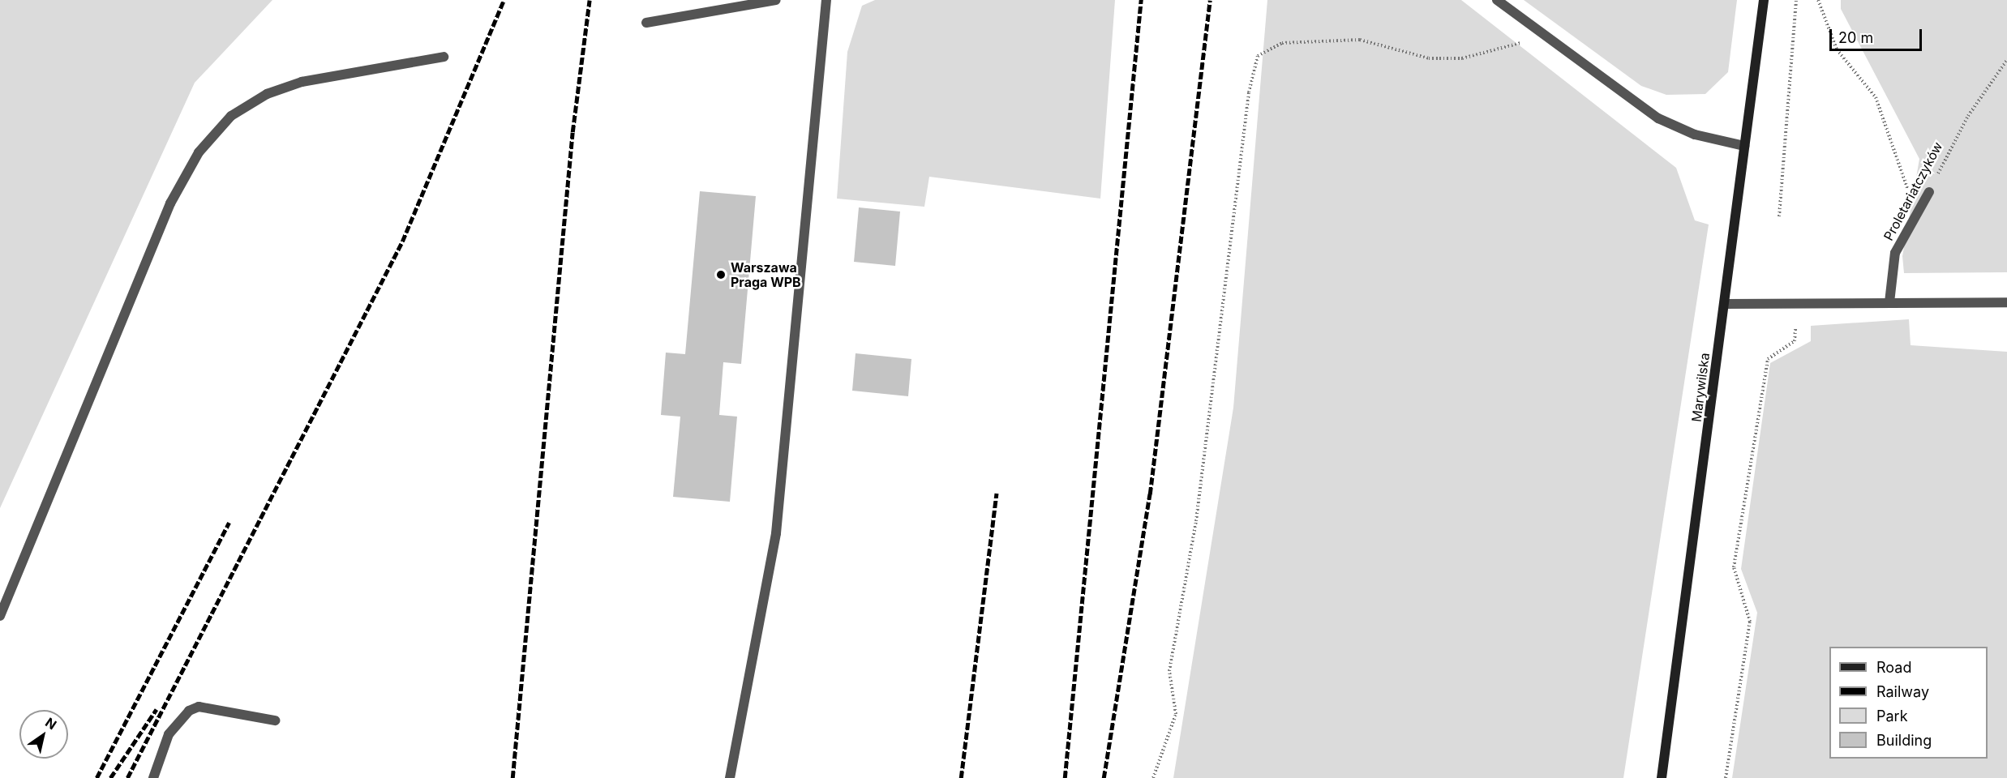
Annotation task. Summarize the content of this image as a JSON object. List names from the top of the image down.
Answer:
{
  "streets": {
    "main road": ["Marywilska"],
    "lane": ["Proletariatczyków"]
  },
  "places": ["Warszawa Praga WPB"],
  "legend": [
    "Road",
    "Railway",
    "Park",
    "Building"
  ],
  "scale_bar": "20 m",
  "north": "top right"
}
